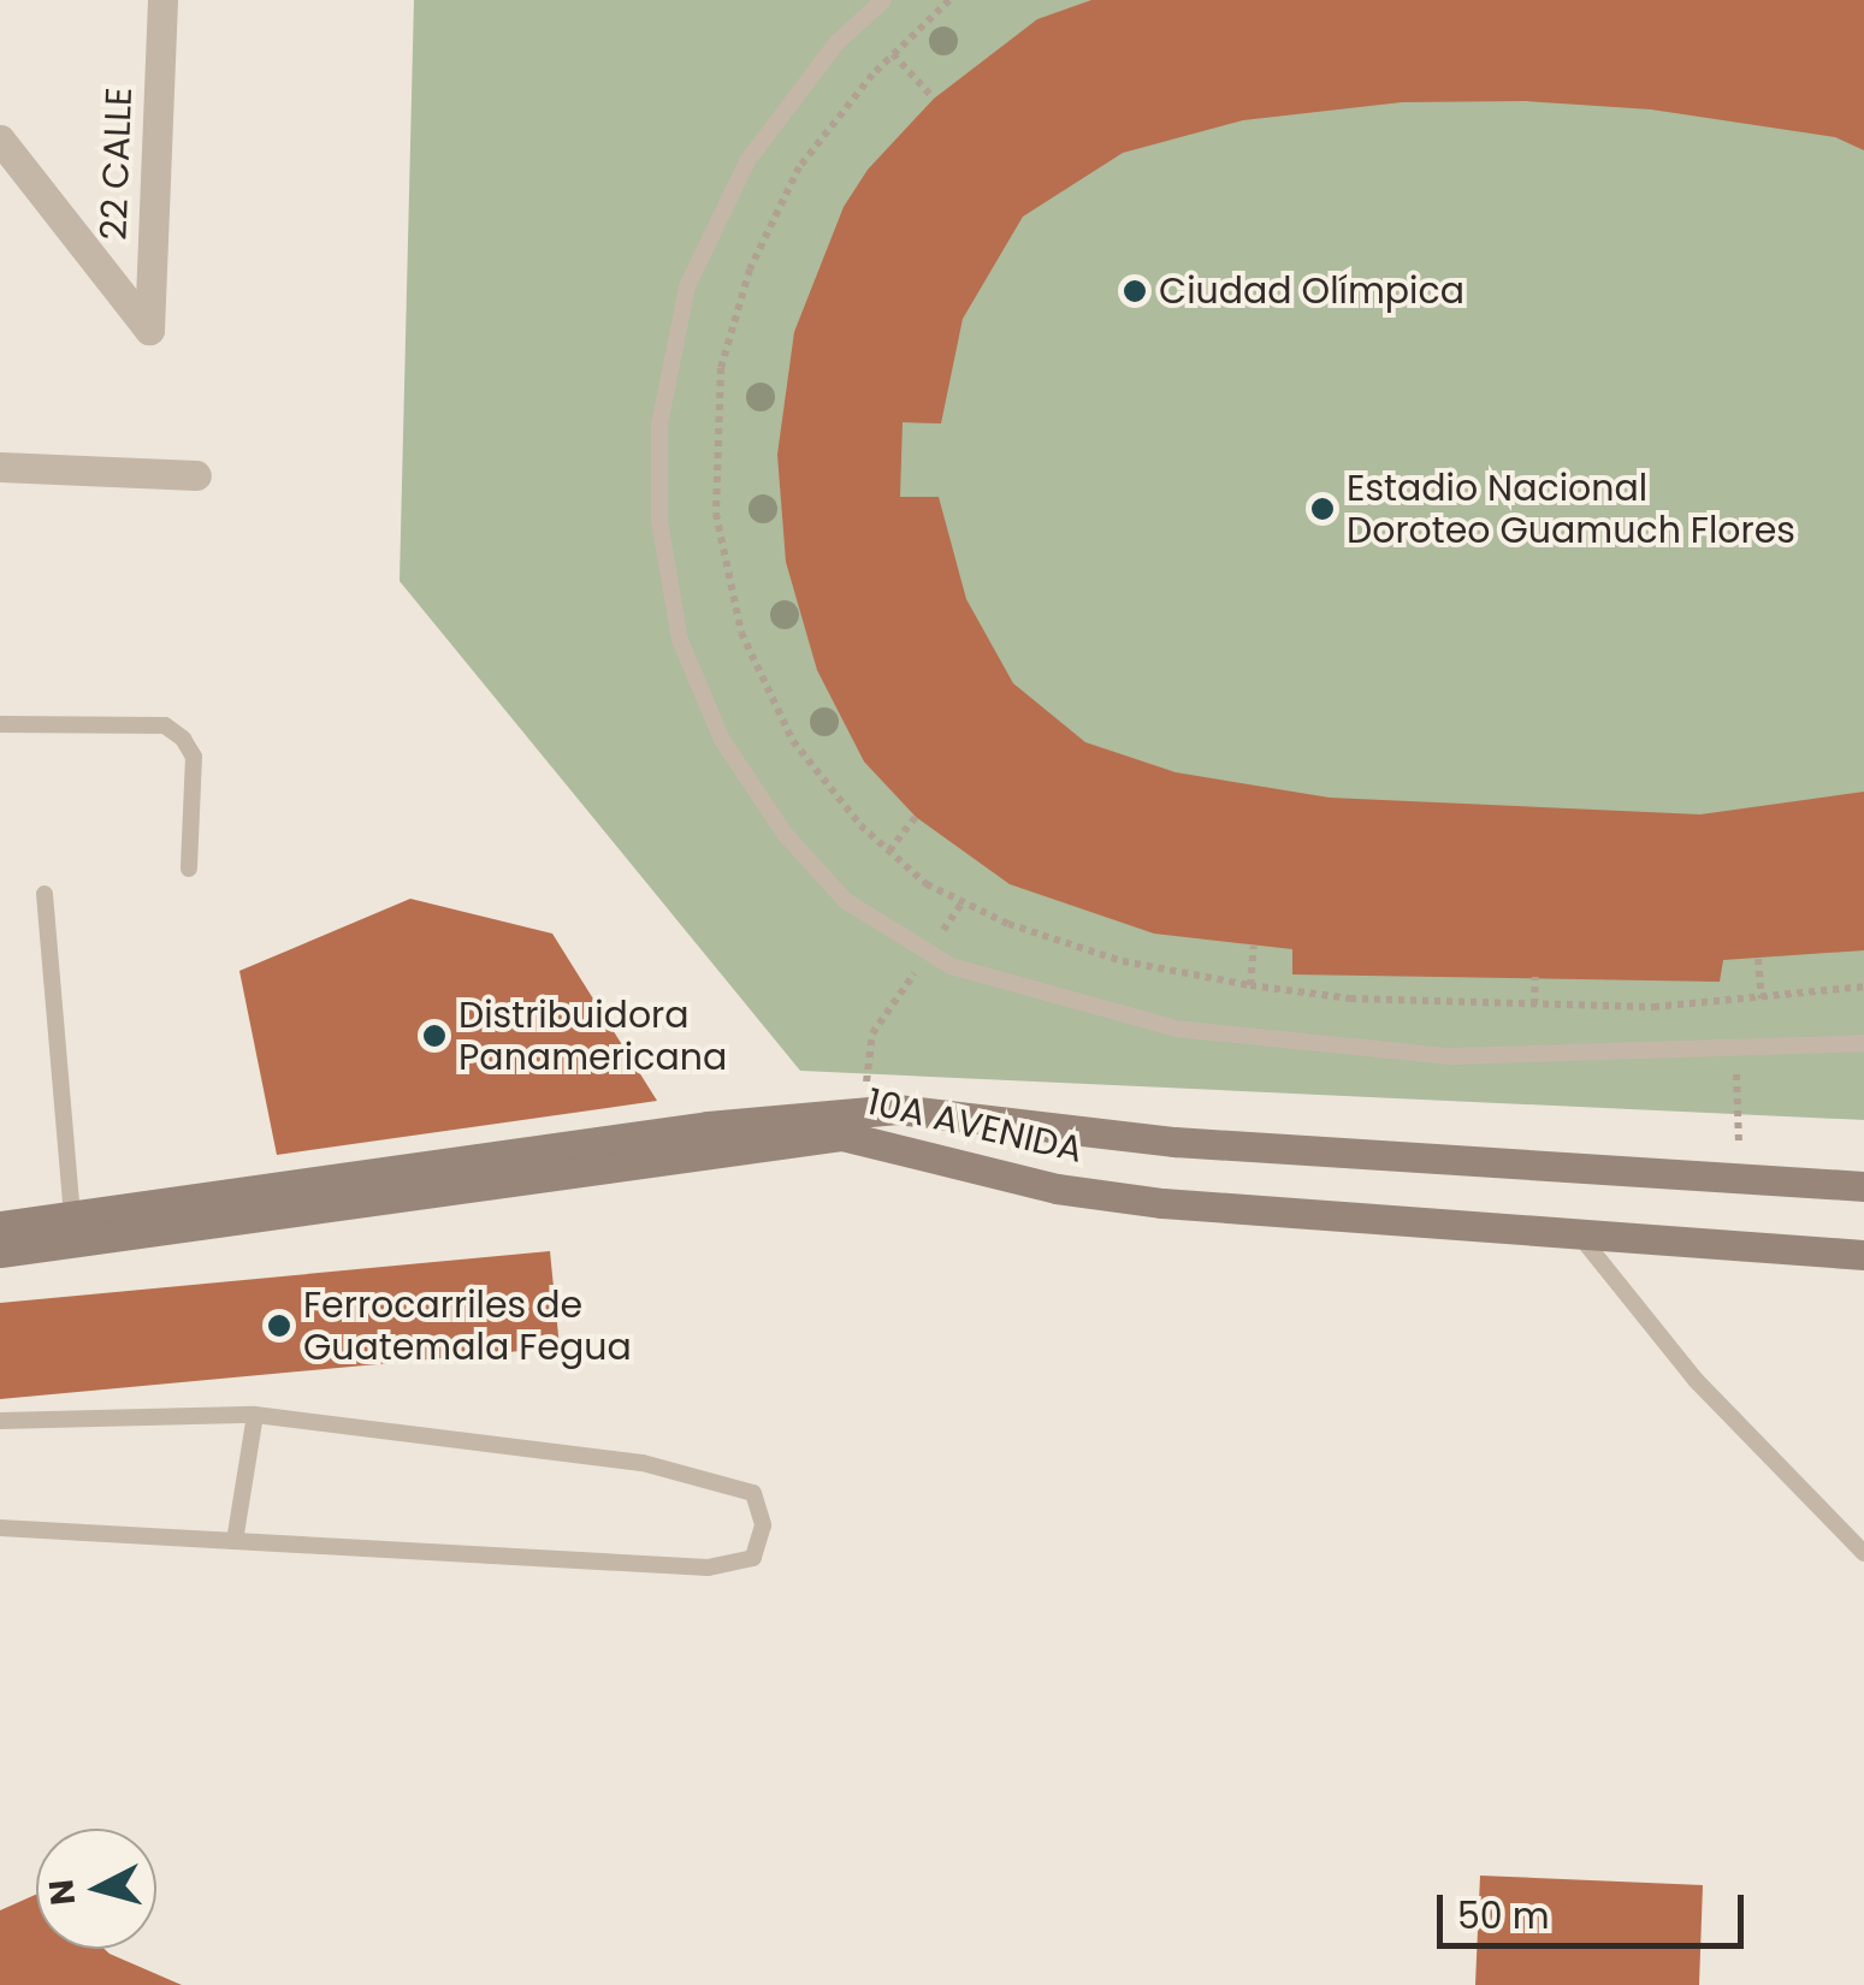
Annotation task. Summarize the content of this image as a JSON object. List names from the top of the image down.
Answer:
{
  "streets": {
    "main road": ["10A AVENIDA"],
    "street": ["22 CALLE"]
  },
  "places": [
    "Ciudad Olímpica",
    "Estadio Nacional Doroteo Guamuch Flores",
    "Distribuidora Panamericana",
    "Ferrocarriles de Guatemala Fegua"
  ],
  "scale_bar": "50 m",
  "north": "left"
}
